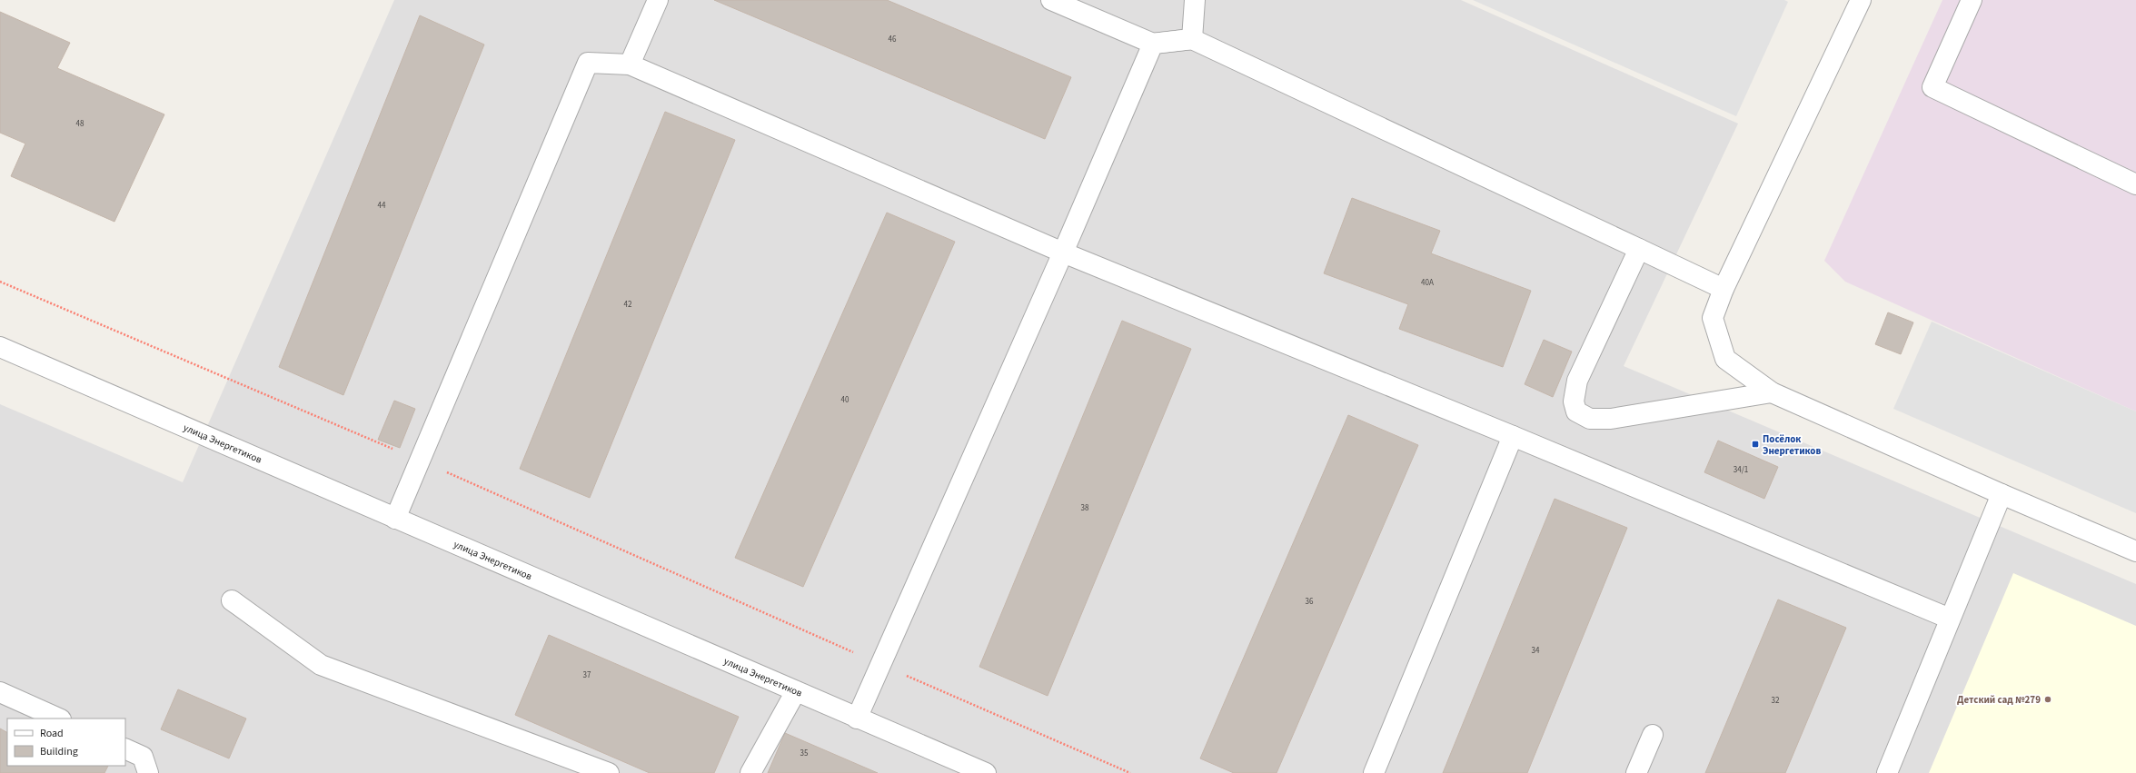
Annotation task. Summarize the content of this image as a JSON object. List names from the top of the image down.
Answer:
{
  "streets": {
    "street": ["улица Энергетиков"]
  },
  "places": {
    "transit": ["Посёлок Энергетиков"],
    "other": ["Детский сад №279"]
  },
  "house_numbers": [
    "46",
    "48",
    "44",
    "40А",
    "42",
    "40",
    "34/1",
    "38",
    "36",
    "34",
    "37",
    "32",
    "35"
  ],
  "legend": ["Road", "Building"]
}
